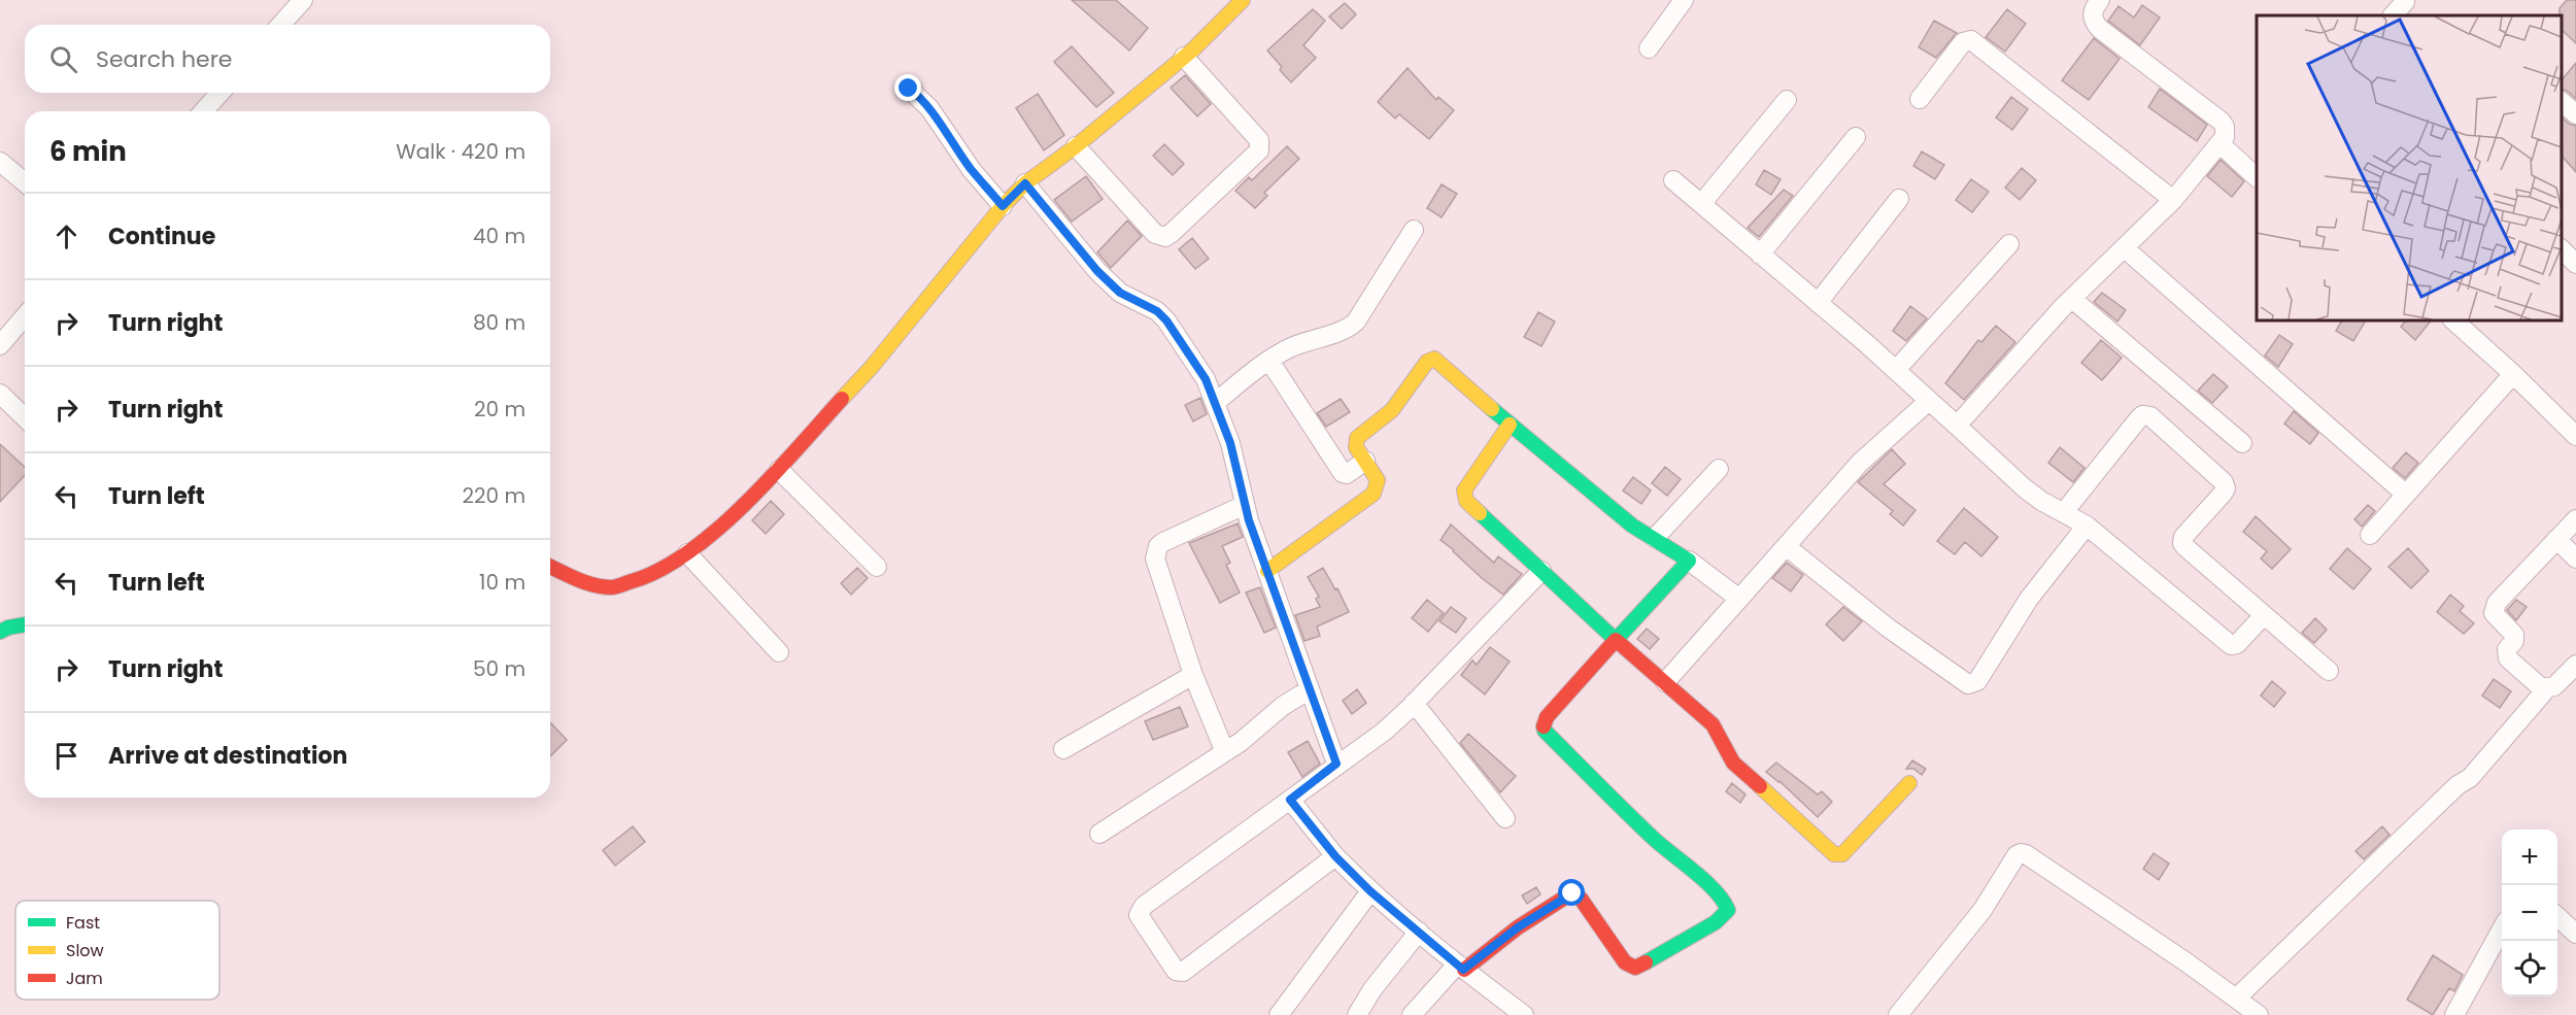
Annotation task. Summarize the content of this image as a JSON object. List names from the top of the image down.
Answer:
{
  "legend": ["Fast", "Slow", "Jam"],
  "page": {
    "search": "Search here",
    "heading": ["6 min", "Walk · 420 m"],
    "list": [
      ["Continue", "40 m"],
      ["Turn right", "80 m"],
      ["Turn right", "20 m"],
      ["Turn left", "220 m"],
      ["Turn left", "10 m"],
      ["Turn right", "50 m"],
      "Arrive at destination"
    ],
    "map_buttons": ["+", "−"]
  }
}
